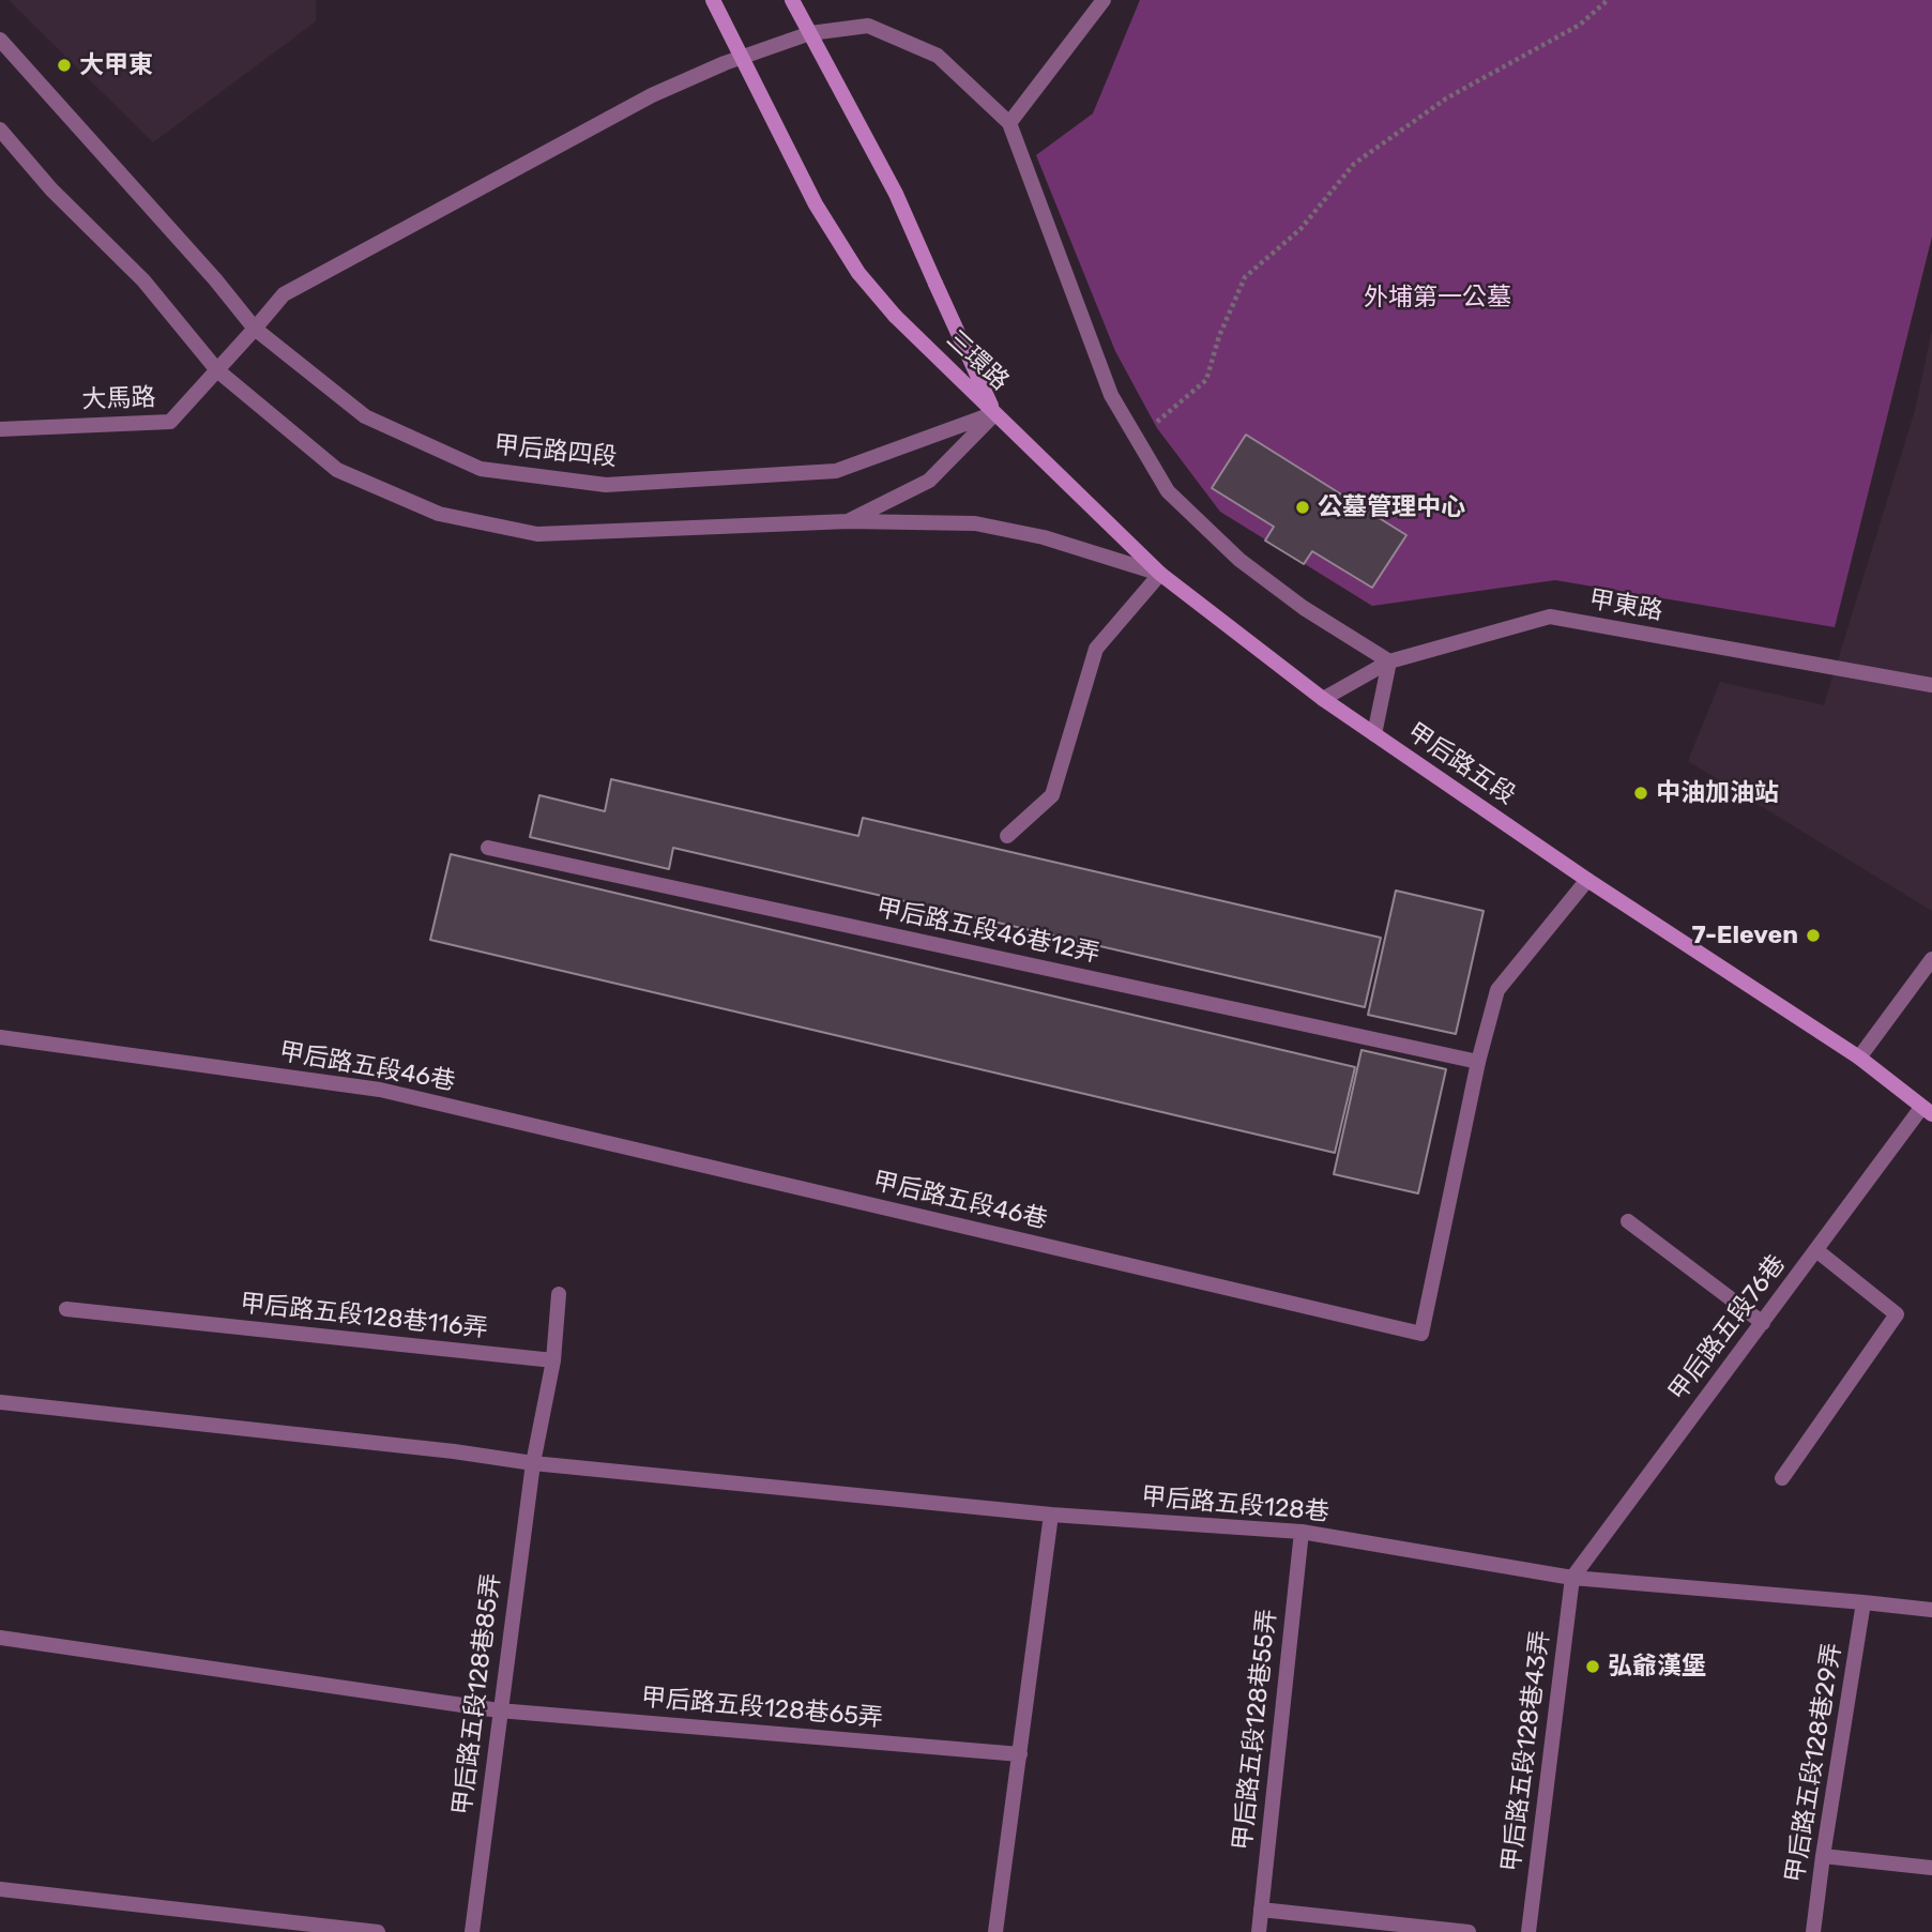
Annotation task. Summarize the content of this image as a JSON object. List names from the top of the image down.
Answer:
{
  "streets": {
    "main road": ["三環路", "甲后路五段"],
    "street": [
      "大馬路",
      "甲后路四段",
      "甲東路",
      "甲后路五段46巷12弄",
      "甲后路五段46巷",
      "甲后路五段128巷116弄",
      "甲后路五段76巷",
      "甲后路五段128巷",
      "甲后路五段128巷85弄",
      "甲后路五段128巷65弄",
      "甲后路五段128巷55弄",
      "甲后路五段128巷43弄",
      "甲后路五段128巷29弄"
    ]
  },
  "crossings": [
    ["三環路", "甲后路四段"],
    ["三環路", "甲后路五段"],
    ["大馬路", "甲后路四段"],
    ["甲后路四段", "甲后路五段"],
    ["甲東路", "甲后路五段"],
    ["甲后路五段", "甲后路五段46巷"],
    ["甲后路五段", "甲后路五段76巷"],
    ["甲后路五段46巷12弄", "甲后路五段46巷"],
    ["甲后路五段76巷", "甲后路五段128巷"],
    ["甲后路五段76巷", "甲后路五段128巷43弄"],
    ["甲后路五段128巷", "甲后路五段128巷85弄"],
    ["甲后路五段128巷", "甲后路五段128巷55弄"],
    ["甲后路五段128巷", "甲后路五段128巷43弄"],
    ["甲后路五段128巷", "甲后路五段128巷29弄"],
    ["甲后路五段128巷85弄", "甲后路五段128巷65弄"]
  ],
  "parks": ["外埔第一公墓"],
  "places": [
    "大甲東",
    "公墓管理中心",
    "中油加油站",
    "7-Eleven",
    "弘爺漢堡"
  ]
}
